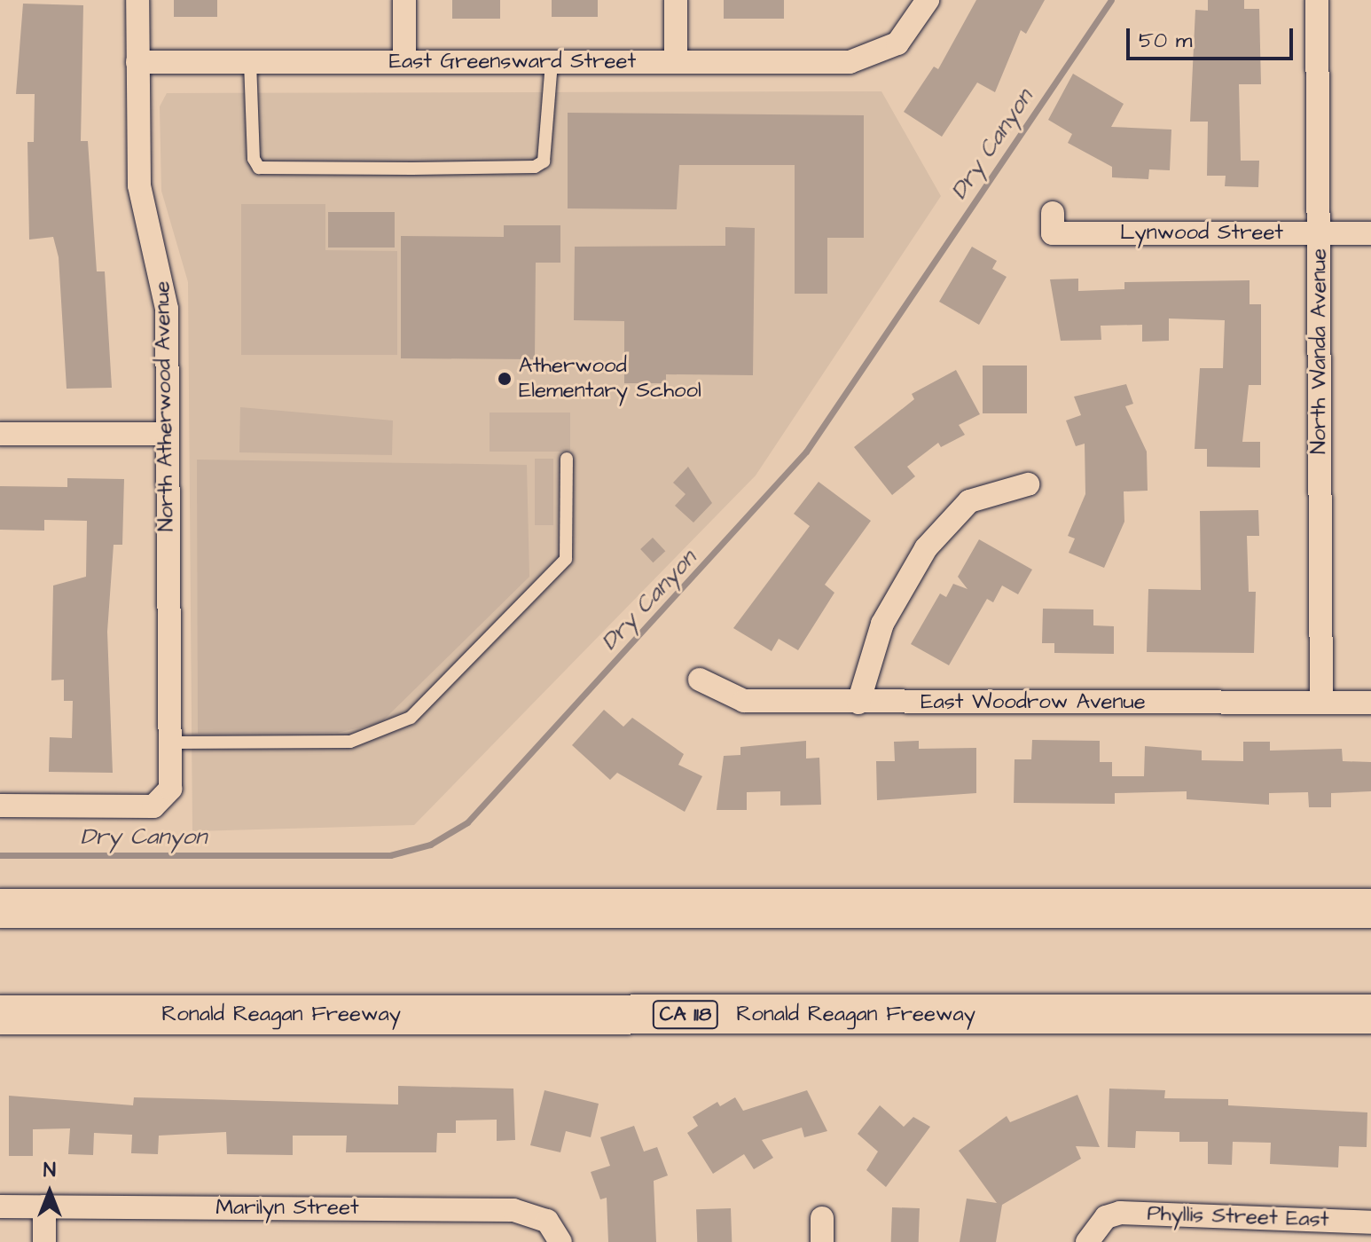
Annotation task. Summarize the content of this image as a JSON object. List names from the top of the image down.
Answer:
{
  "streets": {
    "highway": ["Ronald Reagan Freeway", "CA 118"],
    "street": [
      "East Greensward Street",
      "Lynwood Street",
      "North Wanda Avenue",
      "North Atherwood Avenue",
      "East Woodrow Avenue",
      "Marilyn Street",
      "Phyllis Street East"
    ]
  },
  "crossings": [
    ["East Greensward Street", "North Atherwood Avenue"],
    ["Lynwood Street", "North Wanda Avenue"],
    ["North Wanda Avenue", "East Woodrow Avenue"]
  ],
  "water": ["Dry Canyon"],
  "places": ["Atherwood Elementary School"],
  "scale_bar": "50 m",
  "north": "top"
}
